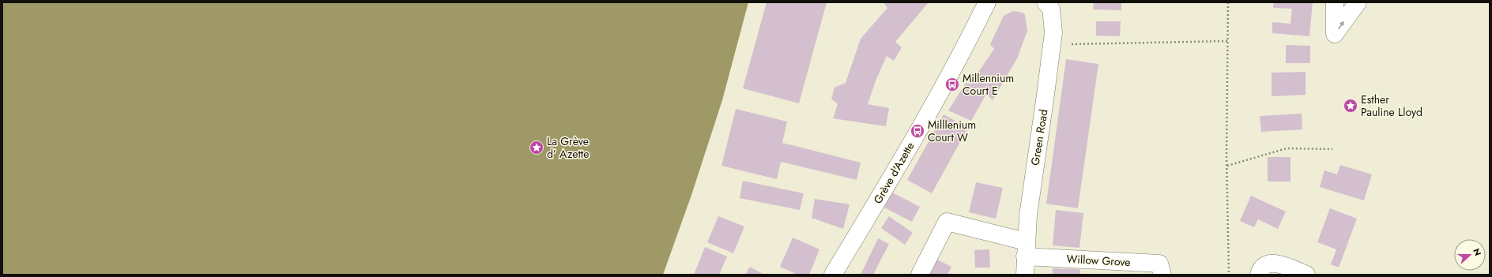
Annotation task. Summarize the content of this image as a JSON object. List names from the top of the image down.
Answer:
{
  "streets": {
    "main road": ["Green Road", "Grève d'Azette", "Willow Grove"]
  },
  "crossings": [
    ["Green Road", "Willow Grove"]
  ],
  "places": {
    "bus stop": ["Millennium Court E", "Milllenium Court W"],
    "place": ["Esther Pauline Lloyd", "La Grève d’ Azette"]
  },
  "north": "right"
}
